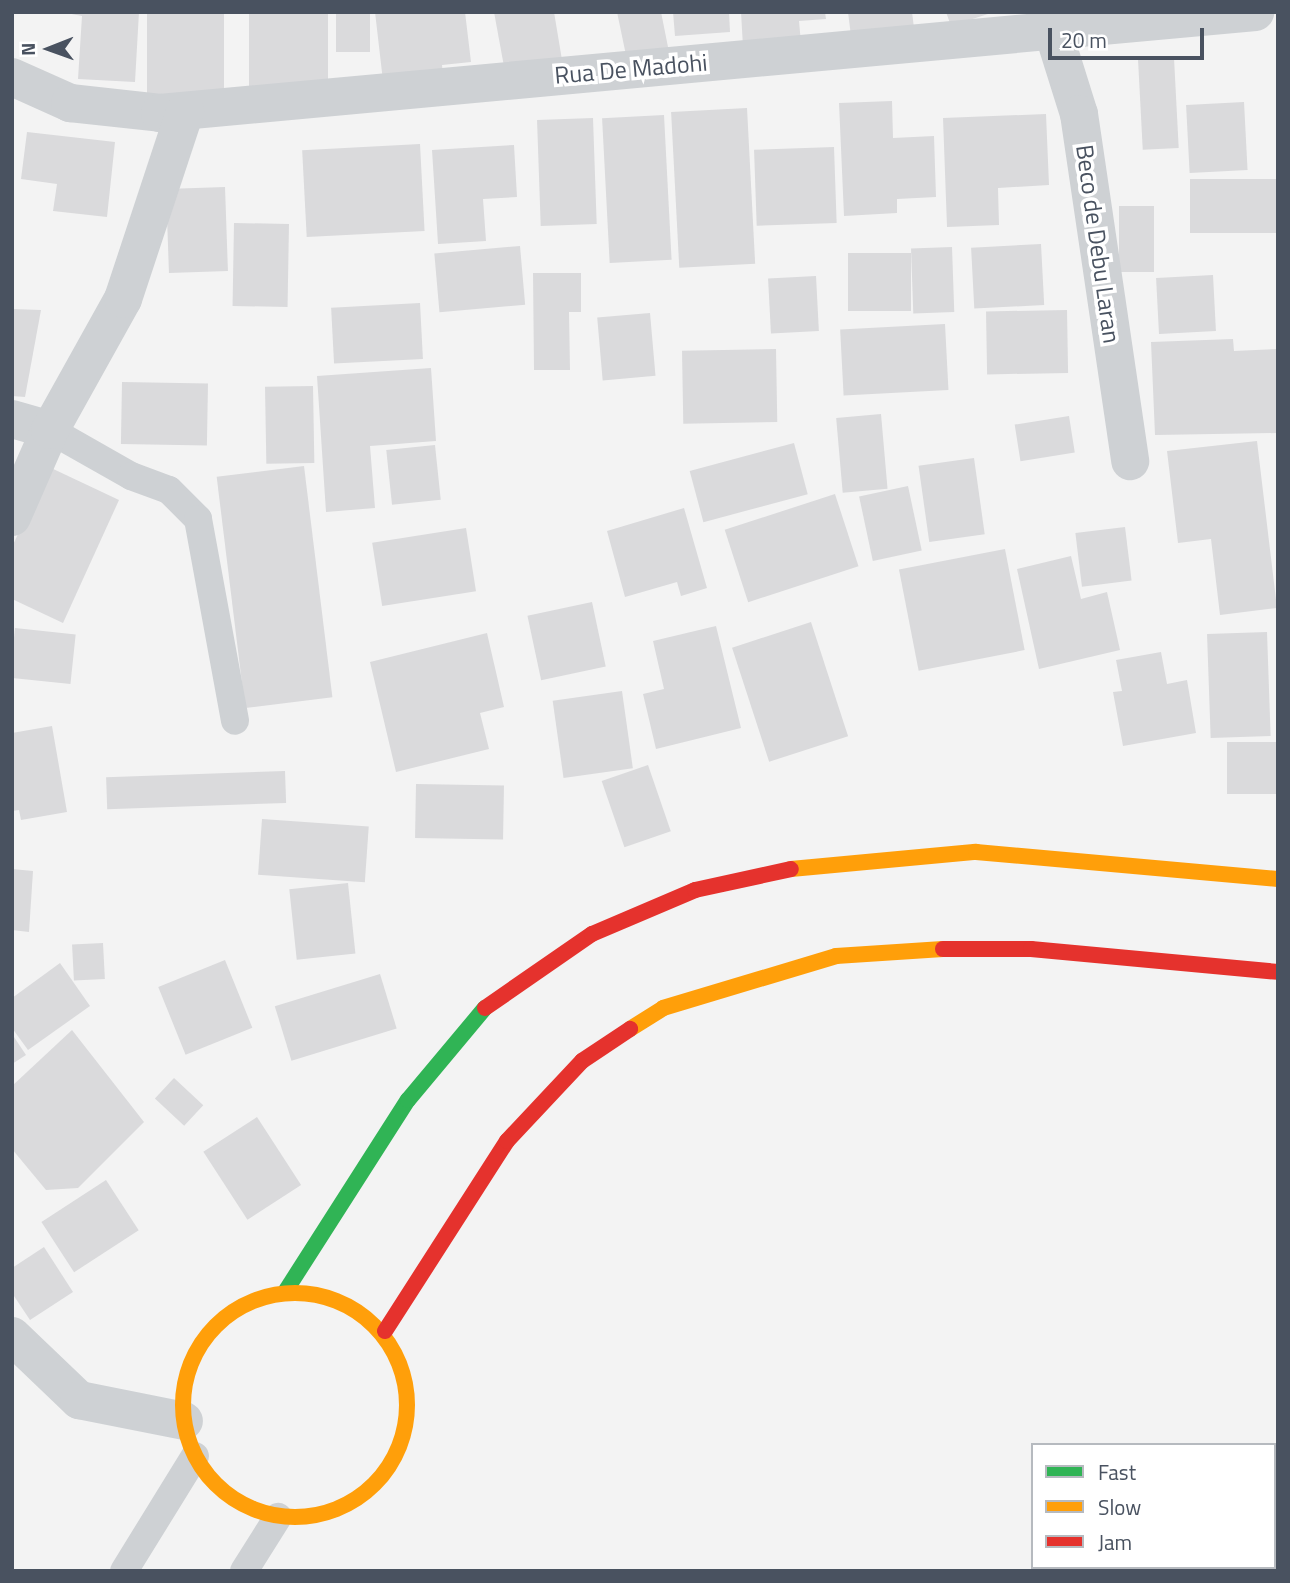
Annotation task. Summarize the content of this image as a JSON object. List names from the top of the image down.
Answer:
{
  "streets": {
    "street": ["Rua De Madohi", "Beco de Debu Laran"]
  },
  "crossings": [
    ["Rua De Madohi", "Beco de Debu Laran"]
  ],
  "legend": ["Fast", "Slow", "Jam"],
  "scale_bar": "20 m",
  "north": "left"
}
